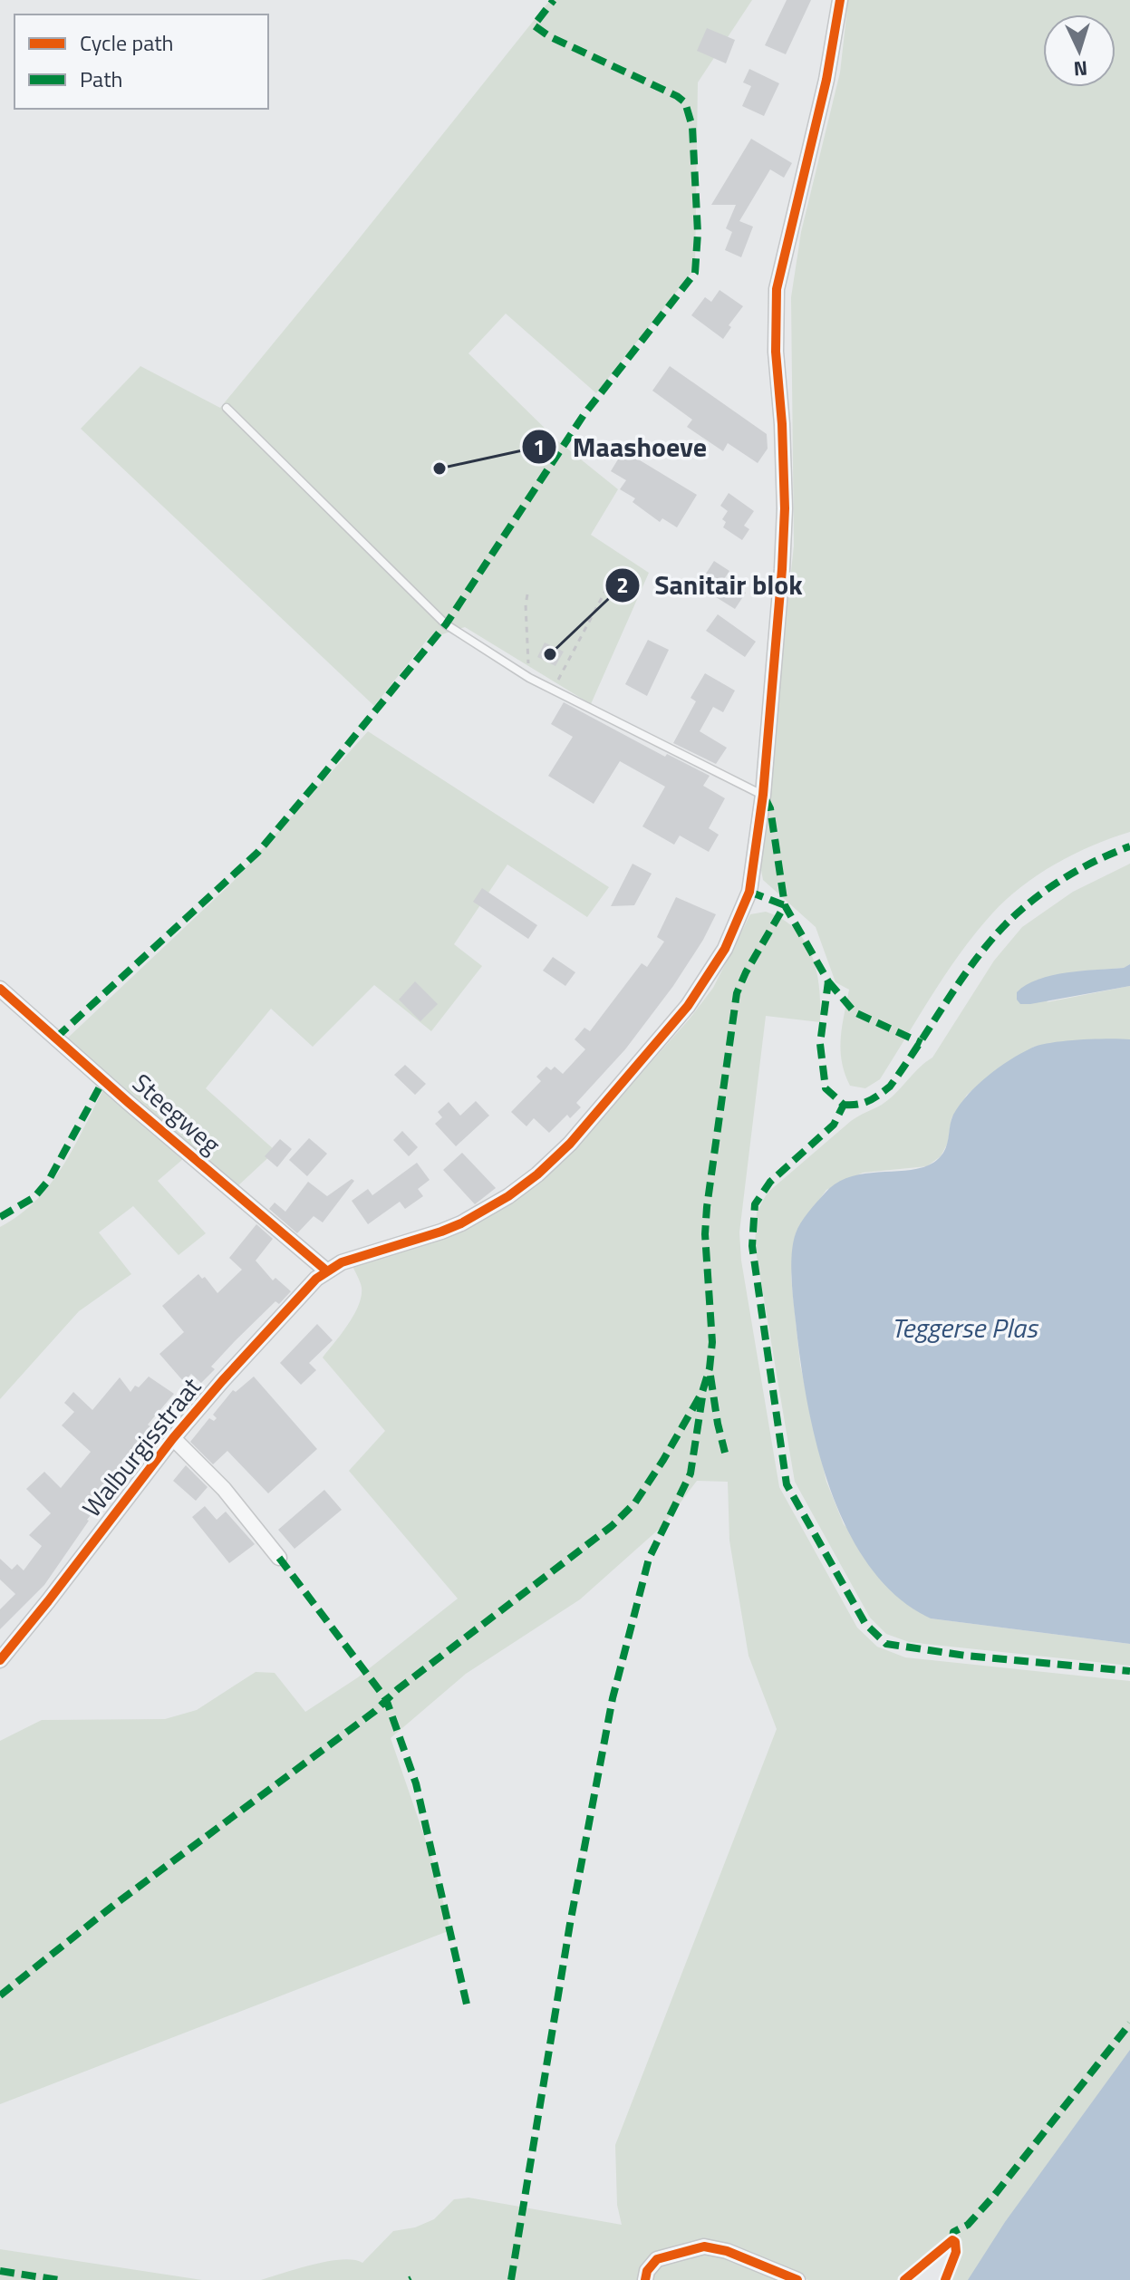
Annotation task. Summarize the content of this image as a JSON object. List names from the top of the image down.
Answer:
{
  "streets": {
    "street": ["Steegweg", "Walburgisstraat"]
  },
  "crossings": [
    ["Steegweg", "Walburgisstraat"]
  ],
  "water": ["Teggerse Plas"],
  "places": ["Maashoeve", "Sanitair blok"],
  "legend": ["Cycle path", "Path"],
  "north": "bottom"
}
